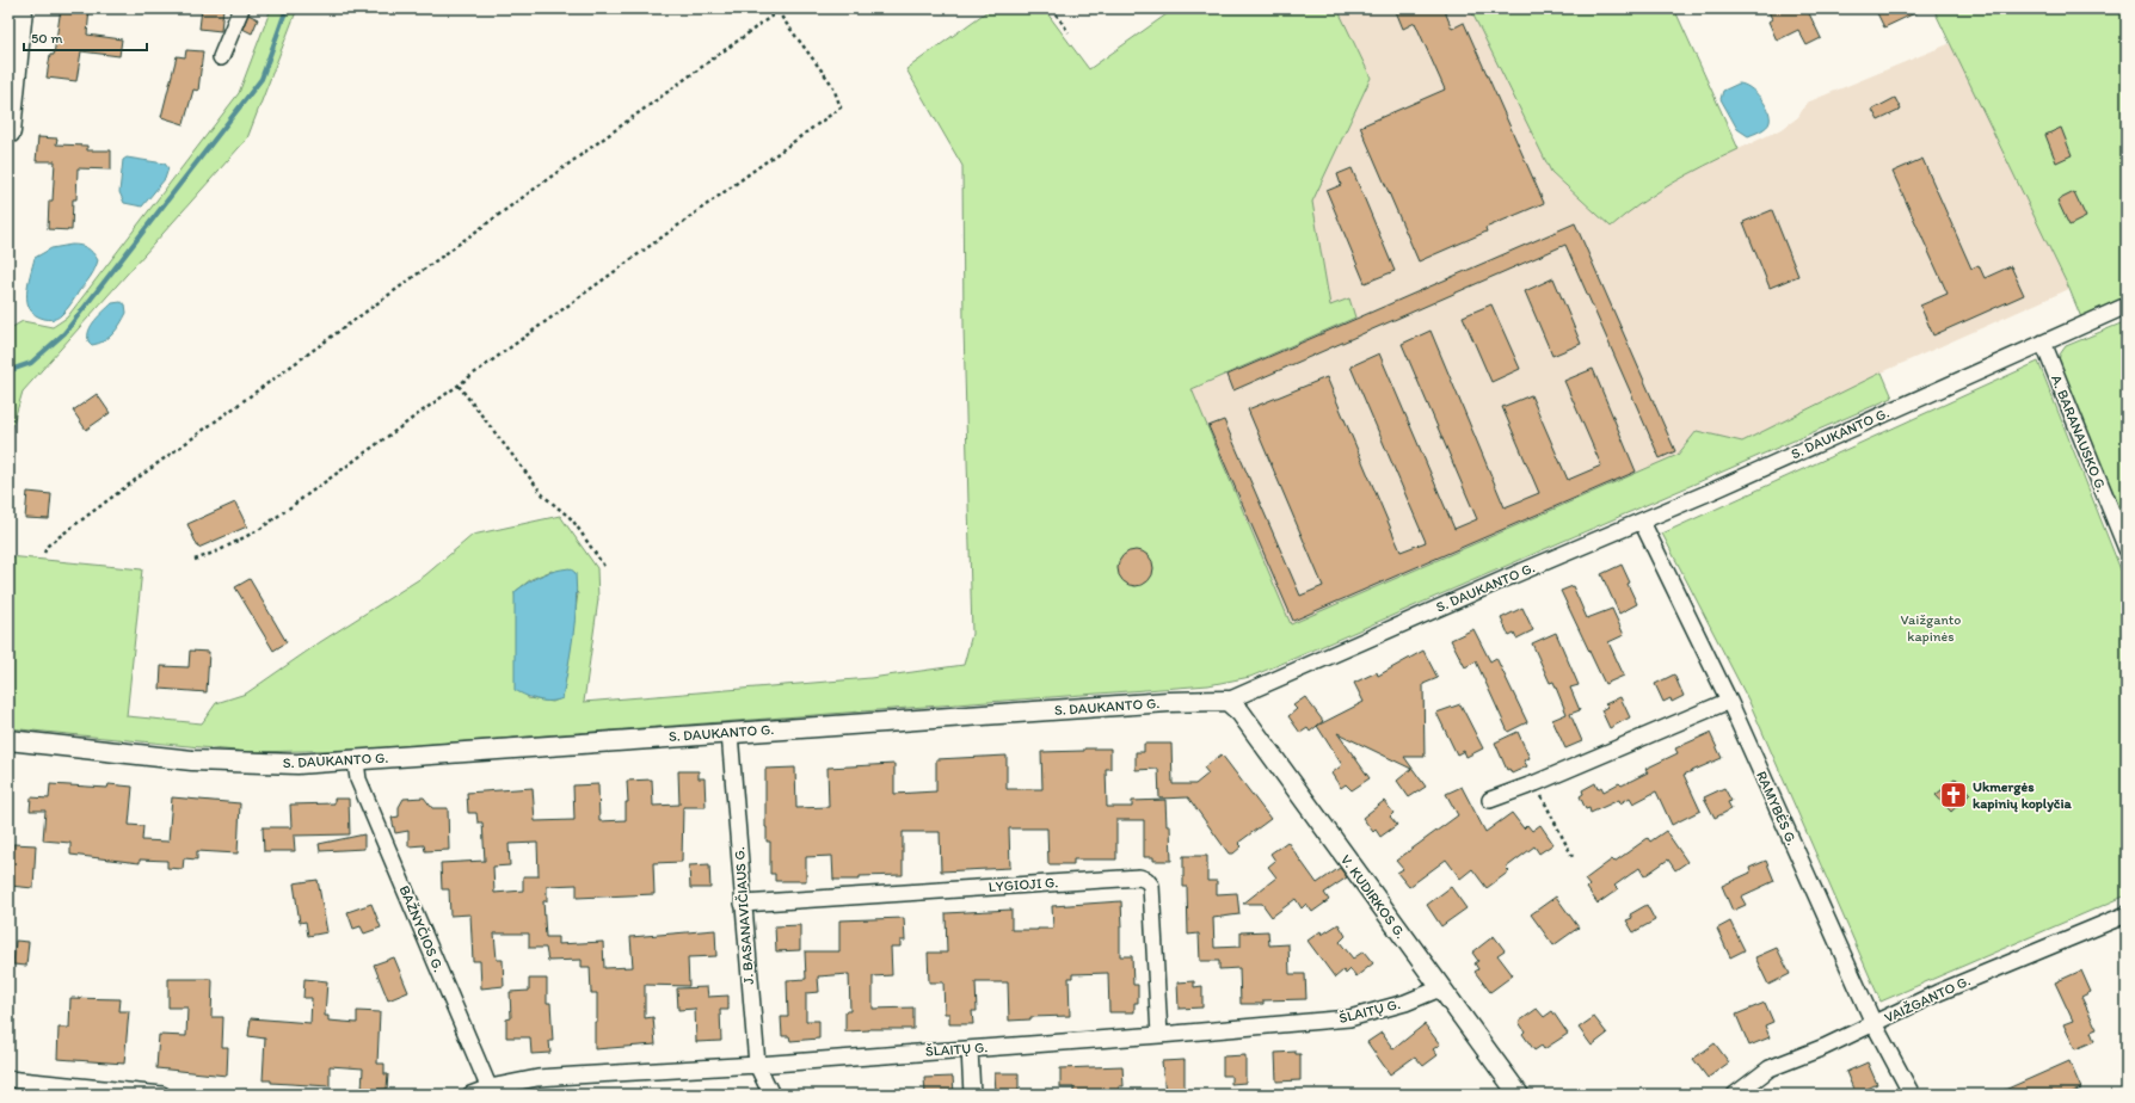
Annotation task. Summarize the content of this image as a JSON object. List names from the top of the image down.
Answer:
{
  "streets": {
    "street": [
      "S. DAUKANTO G.",
      "A. BARANAUSKO G.",
      "RAMYBĖS G.",
      "LYGIOJI G.",
      "V. KUDIRKOS G.",
      "J. BASANAVIČIAUS G.",
      "BAŽNYČIOS G.",
      "VAIŽGANTO G.",
      "ŠLAITŲ G."
    ]
  },
  "crossings": [
    ["S. DAUKANTO G.", "A. BARANAUSKO G."],
    ["S. DAUKANTO G.", "RAMYBĖS G."],
    ["S. DAUKANTO G.", "V. KUDIRKOS G."],
    ["S. DAUKANTO G.", "J. BASANAVIČIAUS G."],
    ["S. DAUKANTO G.", "BAŽNYČIOS G."],
    ["RAMYBĖS G.", "VAIŽGANTO G."],
    ["LYGIOJI G.", "J. BASANAVIČIAUS G."],
    ["LYGIOJI G.", "ŠLAITŲ G."],
    ["V. KUDIRKOS G.", "ŠLAITŲ G."],
    ["J. BASANAVIČIAUS G.", "ŠLAITŲ G."],
    ["BAŽNYČIOS G.", "ŠLAITŲ G."]
  ],
  "parks": ["Vaižganto kapinės"],
  "places": {
    "church": ["Ukmergės kapinių koplyčia"]
  },
  "scale_bar": "50 m"
}
